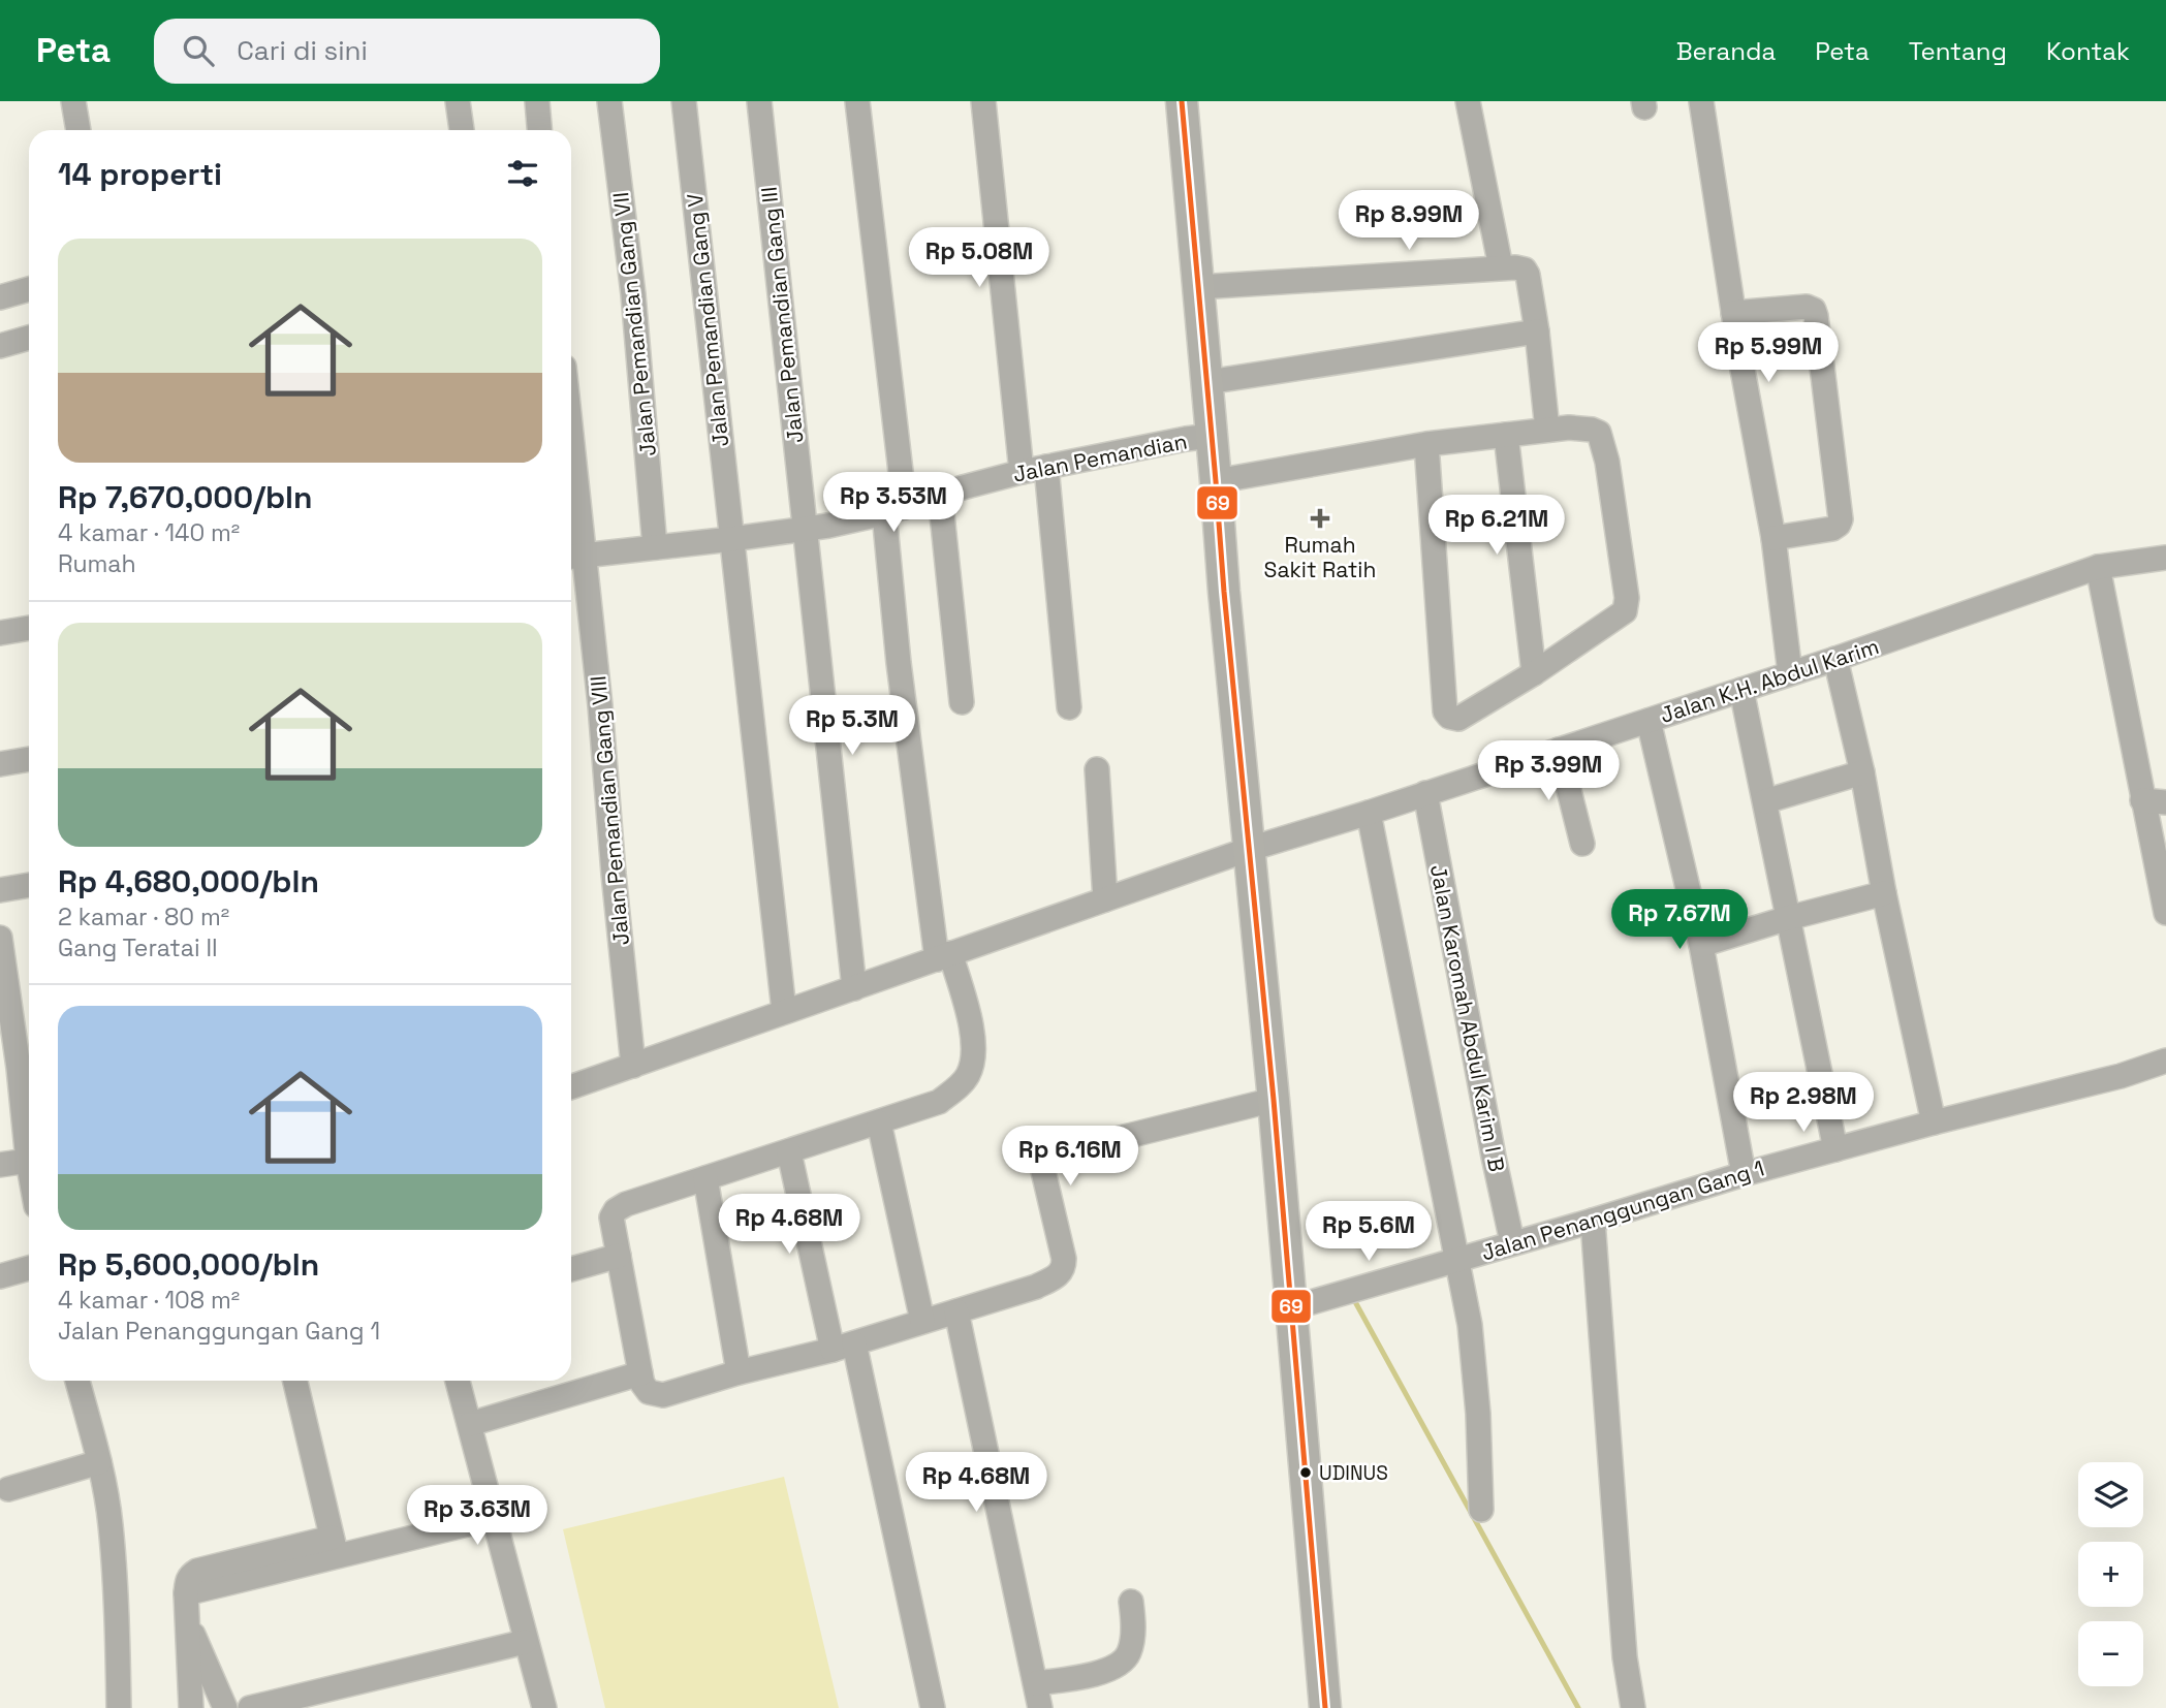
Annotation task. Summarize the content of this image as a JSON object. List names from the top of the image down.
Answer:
{
  "streets": {
    "street": [
      "Jalan Pemandian Gang III",
      "Jalan Pemandian Gang V",
      "Jalan Pemandian Gang VII",
      "Jalan Pemandian",
      "Jalan K.H. Abdul Karim",
      "Jalan Pemandian Gang VIII",
      "Jalan Karomah Abdul Karim I B",
      "Jalan Penanggungan Gang 1"
    ]
  },
  "crossings": [
    ["Jalan Pemandian Gang III", "Jalan Pemandian"],
    ["Jalan Pemandian Gang III", "Jalan K.H. Abdul Karim"],
    ["Jalan Pemandian Gang V", "Jalan Pemandian"],
    ["Jalan Pemandian Gang V", "Jalan K.H. Abdul Karim"],
    ["Jalan Pemandian Gang VII", "Jalan Pemandian"],
    ["Jalan Pemandian", "Jalan Pemandian Gang VIII"],
    ["Jalan K.H. Abdul Karim", "Jalan Pemandian Gang VIII"],
    ["Jalan K.H. Abdul Karim", "Jalan Karomah Abdul Karim I B"],
    ["Jalan Karomah Abdul Karim I B", "Jalan Penanggungan Gang 1"]
  ],
  "places": {
    "health": ["Rumah Sakit Ratih"],
    "other": ["UDINUS"]
  },
  "lines": ["transit line 69"],
  "page": {
    "header": "Peta",
    "search": "Cari di sini",
    "nav": [
      "Beranda",
      "Peta",
      "Tentang",
      "Kontak"
    ],
    "heading": "14 properti",
    "price": [
      "Rp 8.99M",
      "Rp 5.08M",
      "Rp 5.99M",
      "Rp 3.53M",
      "Rp 6.21M",
      "Rp 5.3M",
      "Rp 3.99M",
      "Rp 7.67M",
      "Rp 2.98M",
      "Rp 6.16M",
      "Rp 4.68M",
      "Rp 5.6M",
      "Rp 4.68M",
      "Rp 3.63M"
    ],
    "list": [
      {
        "name": "Rp 7,670,000/bln",
        "note": "4 kamar · 140 m² · Rumah"
      },
      {
        "name": "Rp 4,680,000/bln",
        "note": "2 kamar · 80 m² · Gang Teratai II"
      },
      {
        "name": "Rp 5,600,000/bln",
        "note": "4 kamar · 108 m² · Jalan Penanggungan Gang 1"
      }
    ],
    "map_buttons": ["+", "−"]
  }
}
